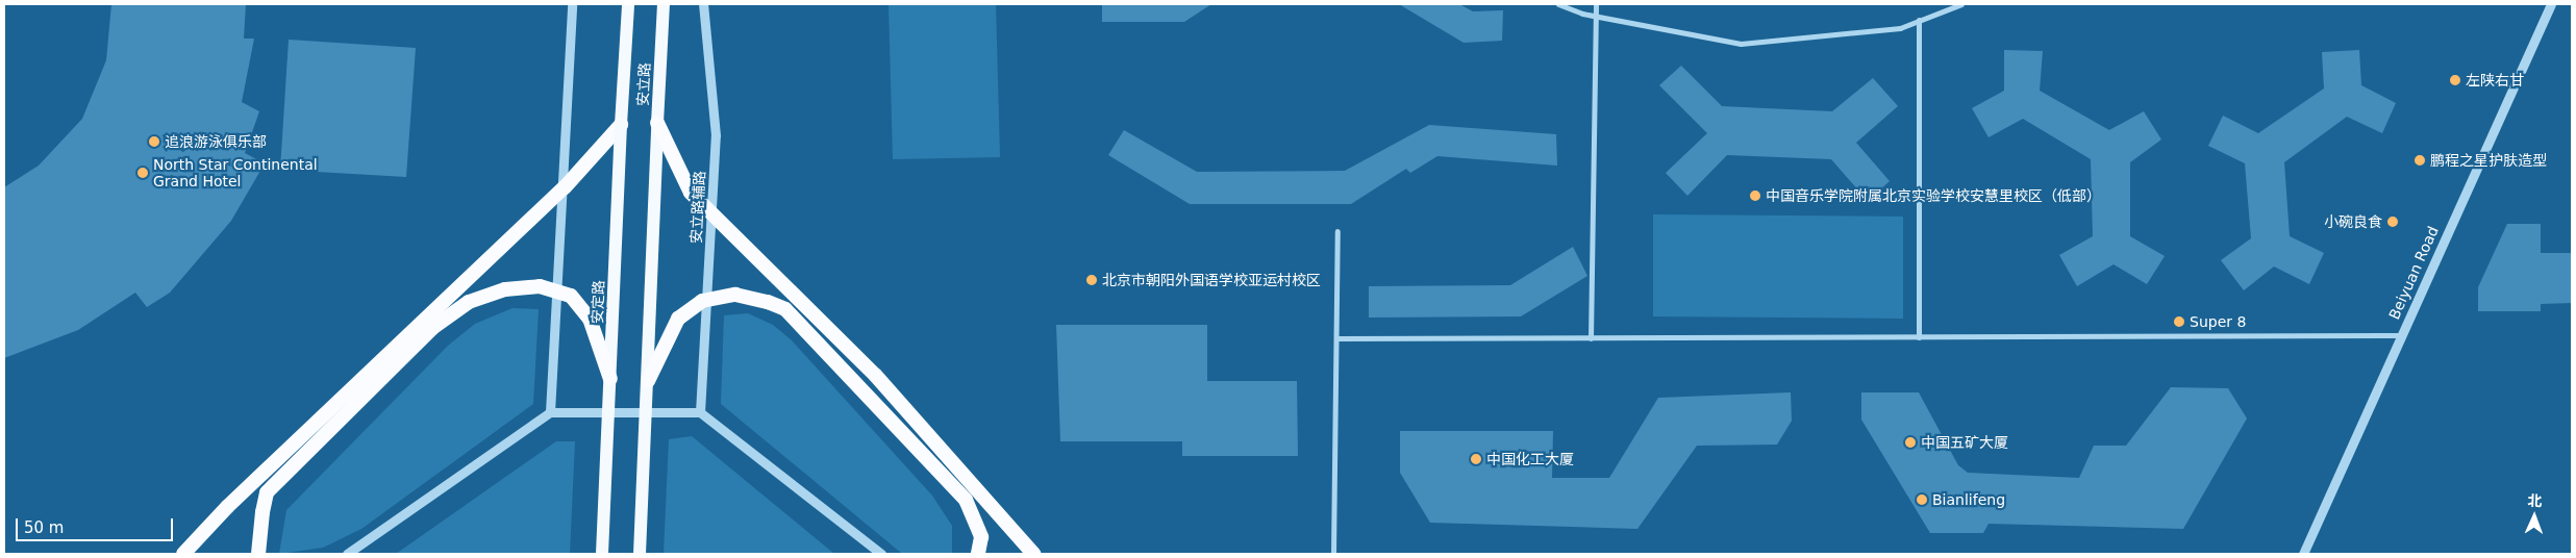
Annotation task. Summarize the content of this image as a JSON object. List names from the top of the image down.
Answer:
{
  "streets": {
    "main road": ["安立路", "安定路"],
    "street": ["安立路辅路", "Beiyuan Road"]
  },
  "places": [
    "左陕右甘",
    "追浪游泳俱乐部",
    "鹏程之星护肤造型",
    "North Star Continental Grand Hotel",
    "中国音乐学院附属北京实验学校安慧里校区（低部）",
    "小碗良食",
    "北京市朝阳外国语学校亚运村校区",
    "Super 8",
    "中国五矿大厦",
    "中国化工大厦",
    "Bianlifeng"
  ],
  "scale_bar": "50 m",
  "north": "top"
}
